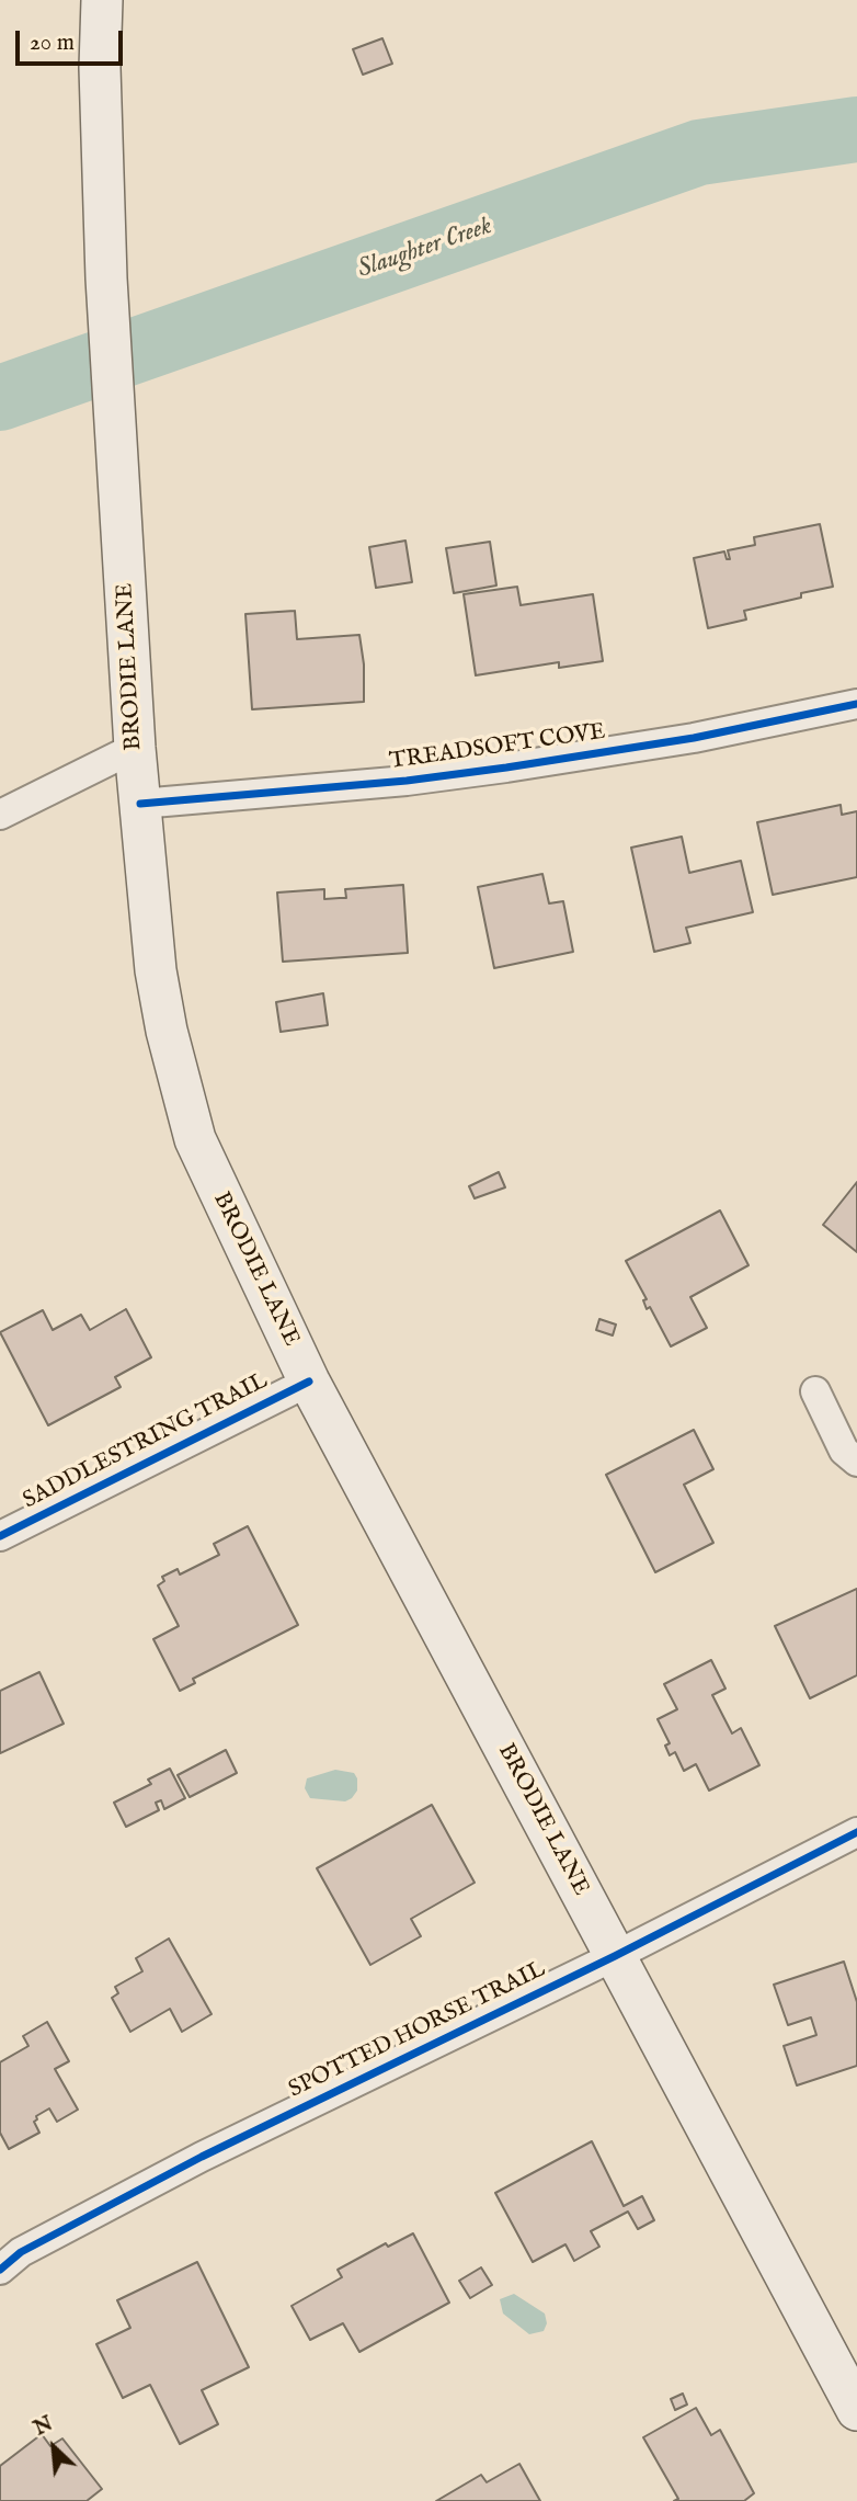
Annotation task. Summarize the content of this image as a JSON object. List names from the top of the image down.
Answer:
{
  "streets": {
    "main road": ["BRODIE LANE"],
    "street": ["TREADSOFT COVE", "SADDLESTRING TRAIL", "SPOTTED HORSE TRAIL"]
  },
  "crossings": [
    ["BRODIE LANE", "TREADSOFT COVE"],
    ["BRODIE LANE", "SADDLESTRING TRAIL"],
    ["BRODIE LANE", "SPOTTED HORSE TRAIL"]
  ],
  "water": ["Slaughter Creek"],
  "scale_bar": "20 m",
  "north": "top left"
}
